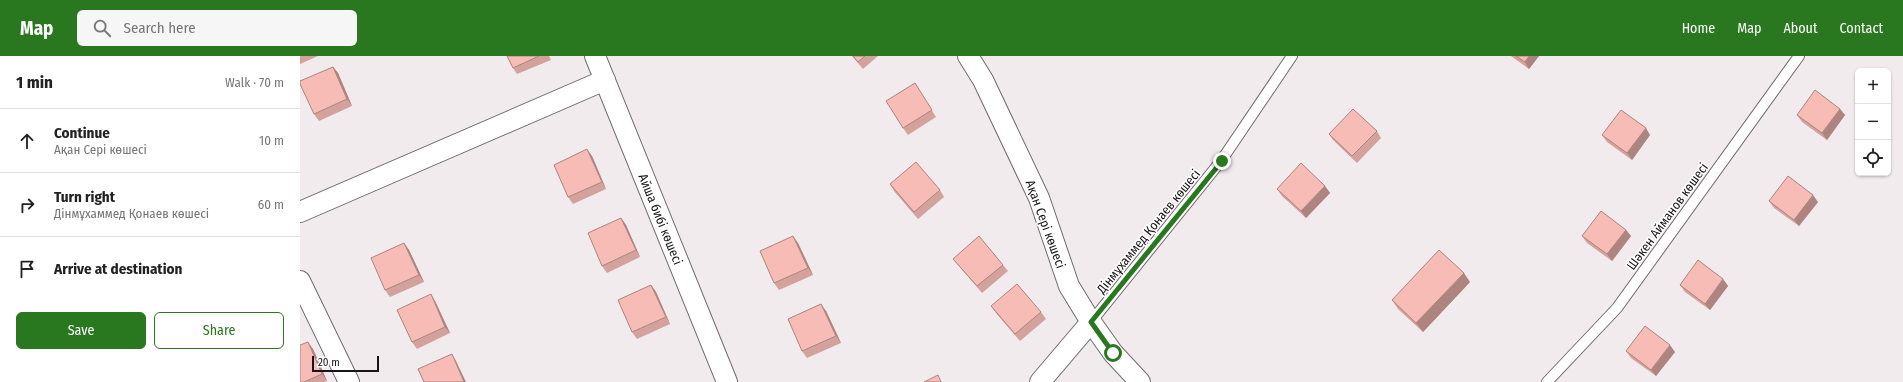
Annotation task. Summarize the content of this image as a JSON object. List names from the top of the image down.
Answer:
{
  "streets": {
    "street": ["Айша бибі көшесі", "Ақан Сері көшесі"],
    "lane": ["Шәкен Айманов көшесі", "Дінмұхаммед Қонаев көшесі"]
  },
  "crossings": [
    ["Ақан Сері көшесі", "Дінмұхаммед Қонаев көшесі"]
  ],
  "scale_bar": "20 m",
  "page": {
    "header": "Map",
    "search": "Search here",
    "nav": [
      "Home",
      "Map",
      "About",
      "Contact"
    ],
    "heading": ["1 min", "Walk · 70 m"],
    "map_buttons": ["+", "−"],
    "list": [
      ["Continue", "Ақан Сері көшесі", "10 m"],
      ["Turn right", "Дінмұхаммед Қонаев көшесі", "60 m"],
      "Arrive at destination"
    ],
    "buttons": ["Save", "Share"],
    "scale": "20 m"
  }
}
